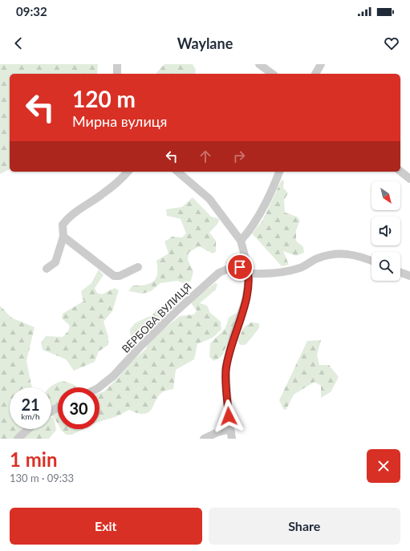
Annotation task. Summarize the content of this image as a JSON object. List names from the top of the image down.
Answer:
{
  "streets": {
    "street": ["ВЕРБОВА ВУЛИЦЯ"]
  },
  "north": "bottom right",
  "page": {
    "status": "09:32",
    "header": "Waylane",
    "turn": ["120 m", "Мирна вулиця"],
    "speed": "21 km/h",
    "limit": "30",
    "heading": ["1 min", "130 m · 09:33"],
    "buttons": ["Exit", "Share"]
  }
}
